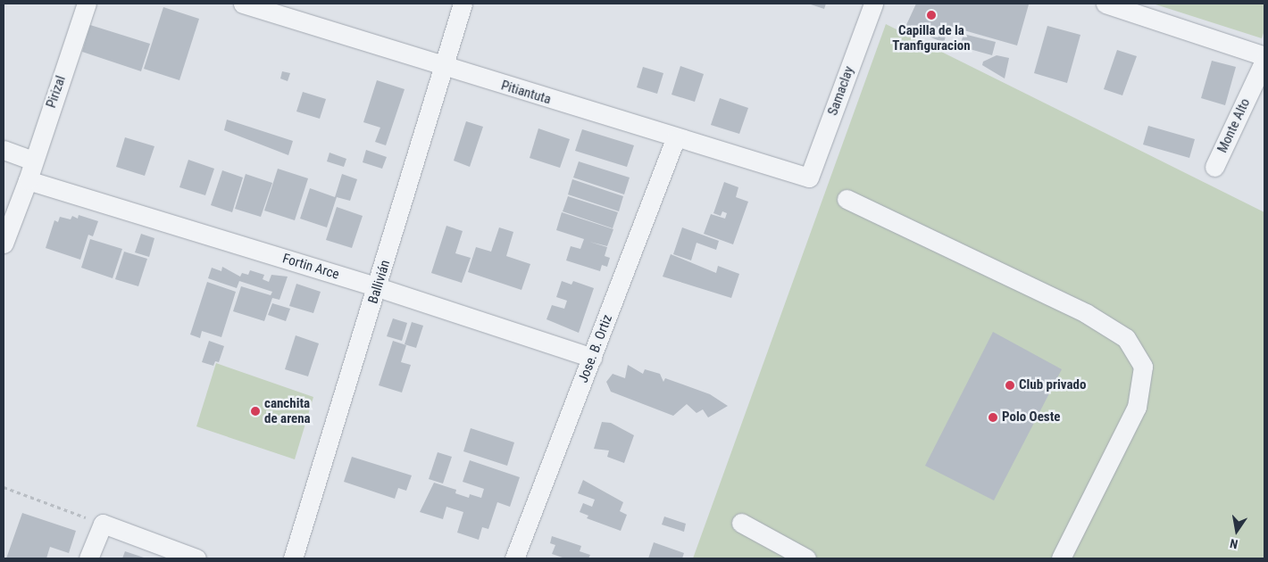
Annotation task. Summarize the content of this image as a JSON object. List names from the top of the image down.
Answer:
{
  "streets": {
    "street": [
      "Samaclay",
      "Pirizal",
      "Pitiantuta",
      "Monte Alto",
      "Fortin Arce",
      "Ballivián",
      "Jose. B. Ortiz"
    ]
  },
  "crossings": [
    ["Samaclay", "Pitiantuta"],
    ["Pirizal", "Fortin Arce"],
    ["Pitiantuta", "Ballivián"],
    ["Pitiantuta", "Jose. B. Ortiz"],
    ["Fortin Arce", "Ballivián"],
    ["Fortin Arce", "Jose. B. Ortiz"]
  ],
  "places": [
    "Capilla de la Tranfiguracion",
    "Club privado",
    "canchita de arena",
    "Polo Oeste"
  ],
  "north": "bottom"
}
